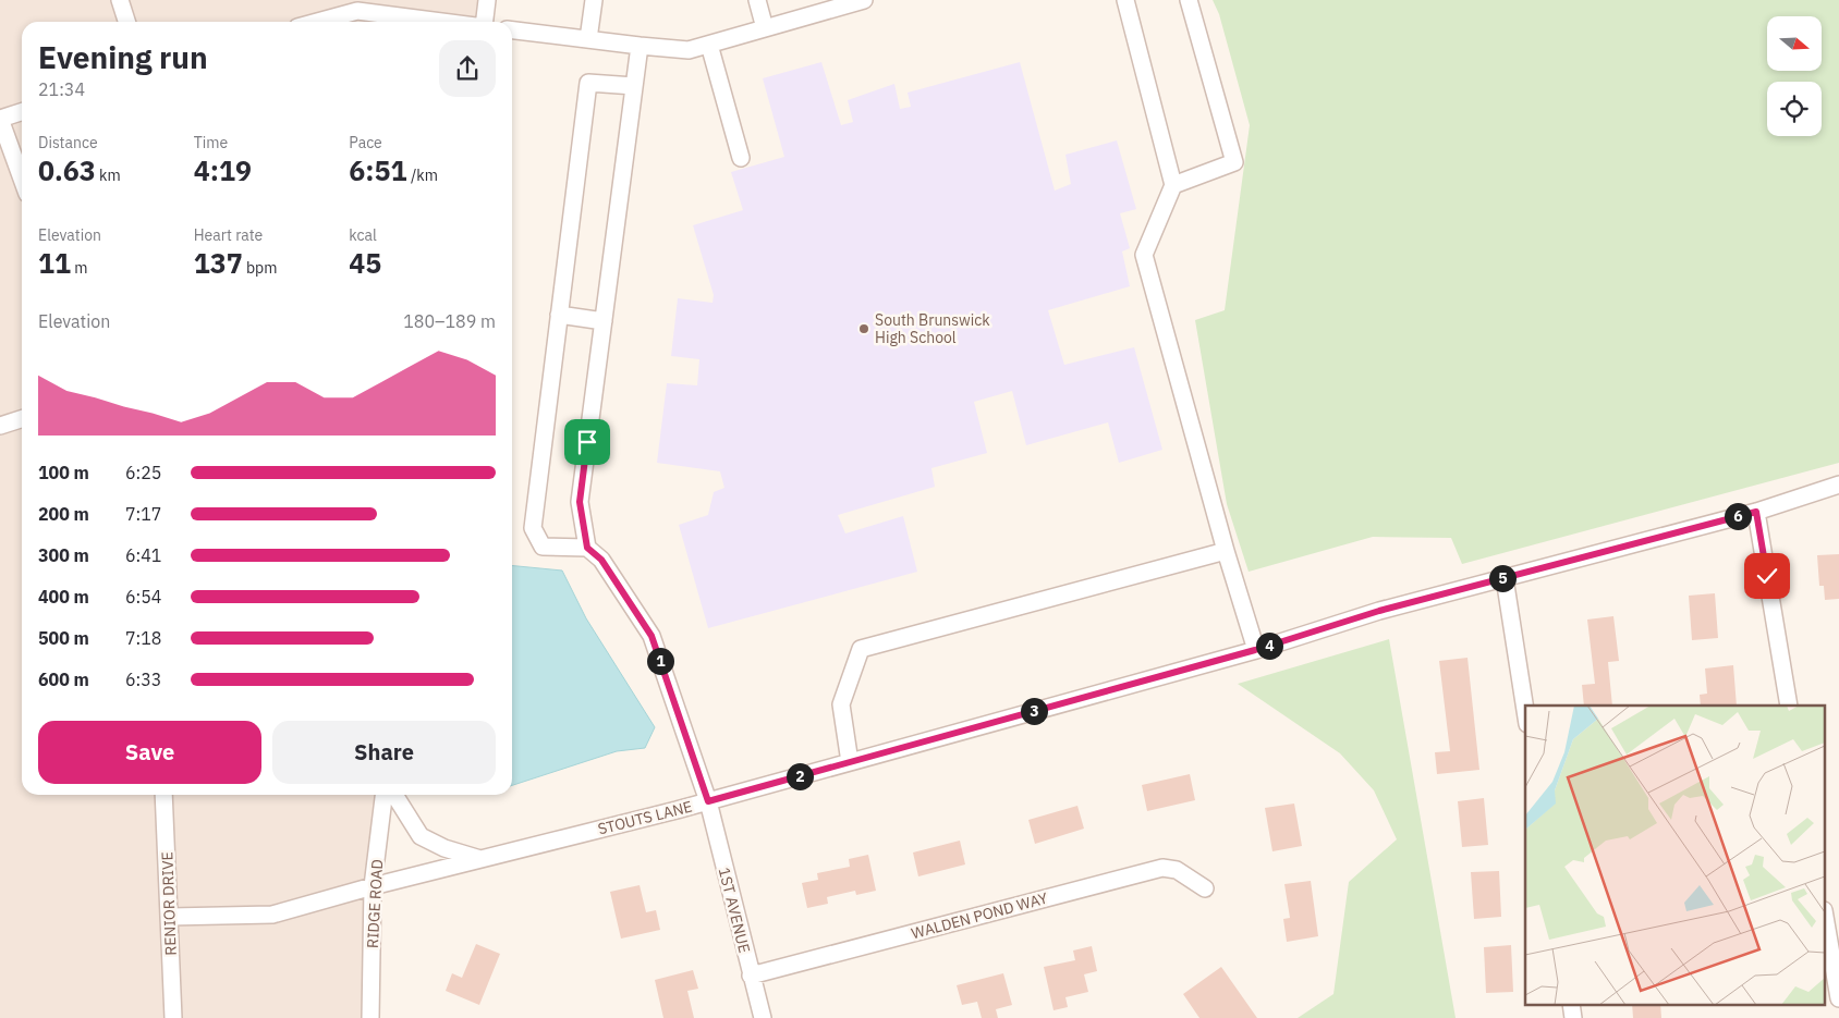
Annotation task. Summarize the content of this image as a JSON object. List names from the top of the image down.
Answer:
{
  "streets": {
    "street": [
      "STOUTS LANE",
      "RENIOR DRIVE",
      "RIDGE ROAD",
      "1ST AVENUE",
      "WALDEN POND WAY"
    ]
  },
  "crossings": [
    ["STOUTS LANE", "RENIOR DRIVE"],
    ["STOUTS LANE", "RIDGE ROAD"],
    ["STOUTS LANE", "1ST AVENUE"],
    ["1ST AVENUE", "WALDEN POND WAY"]
  ],
  "places": ["South Brunswick High School"],
  "north": "right",
  "page": {
    "heading": ["Evening run", "21:34"],
    "stats": [
      ["Distance", "0.63 km"],
      ["Time", "4:19"],
      ["Pace", "6:51 /km"],
      ["Elevation", "11 m"],
      ["Heart rate", "137 bpm"],
      ["kcal", "45"]
    ],
    "chart": ["Elevation", "180–189 m"],
    "list": [
      {
        "name": "100 m",
        "note": "6:25"
      },
      {
        "name": "200 m",
        "note": "7:17"
      },
      {
        "name": "300 m",
        "note": "6:41"
      },
      {
        "name": "400 m",
        "note": "6:54"
      },
      {
        "name": "500 m",
        "note": "7:18"
      },
      {
        "name": "600 m",
        "note": "6:33"
      }
    ],
    "pins": [
      "6",
      "5",
      "4",
      "1",
      "3",
      "2"
    ],
    "buttons": ["Save", "Share"]
  }
}
